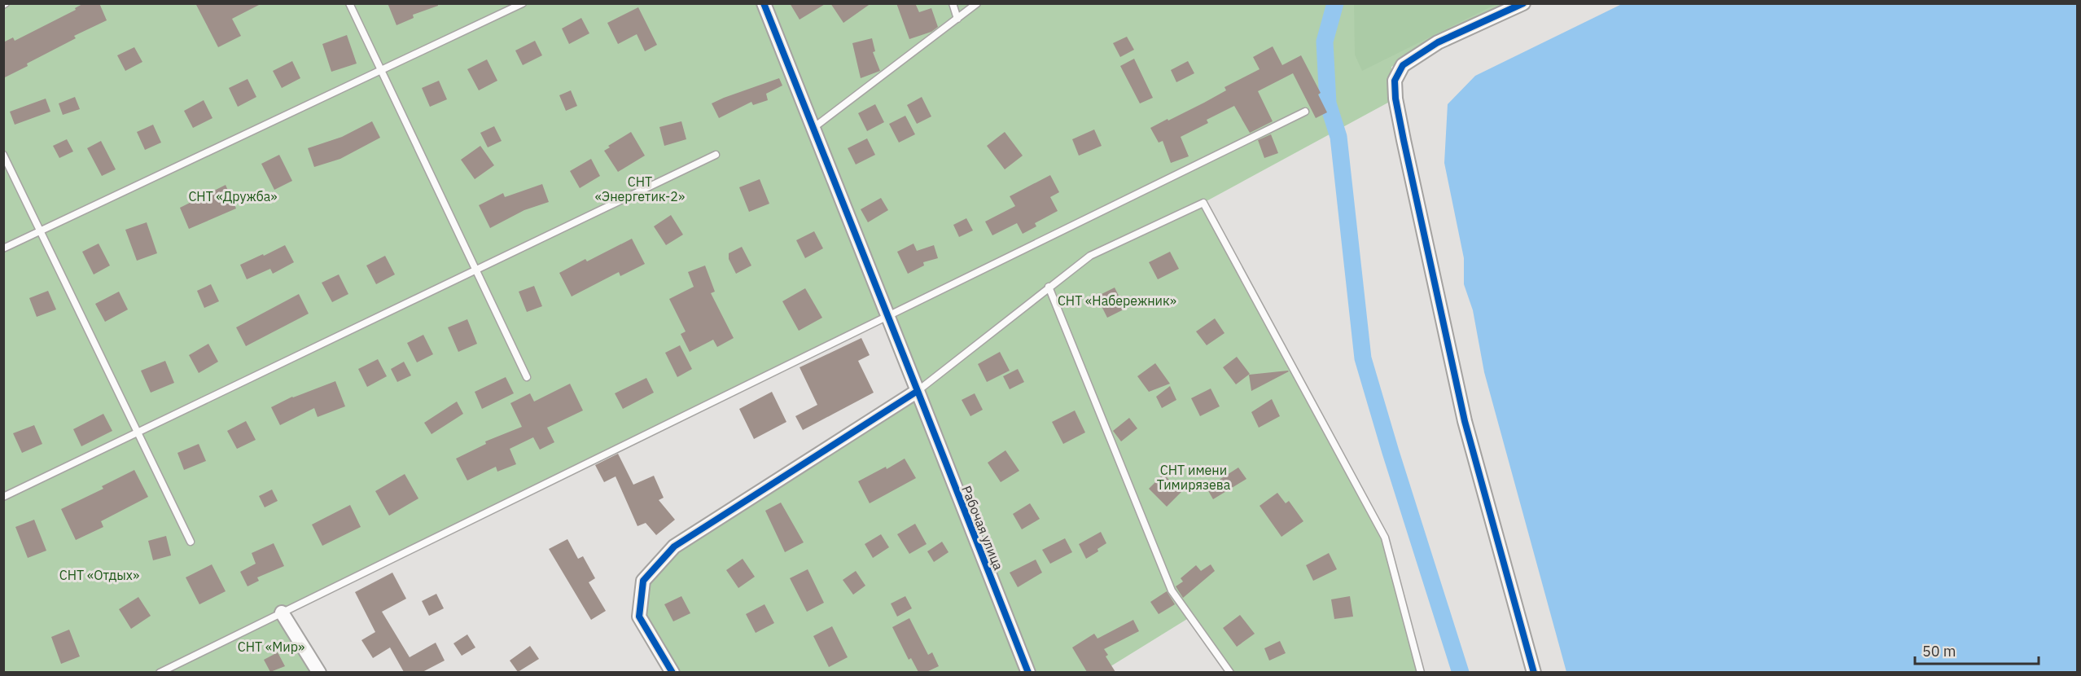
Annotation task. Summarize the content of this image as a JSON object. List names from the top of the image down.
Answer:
{
  "streets": {
    "street": ["Рабочая улица"]
  },
  "parks": [
    "СНТ «Энергетик-2»",
    "СНТ «Дружба»",
    "СНТ «Набережник»",
    "СНТ имени Тимирязева",
    "СНТ «Отдых»",
    "СНТ «Мир»"
  ],
  "scale_bar": "50 m"
}
